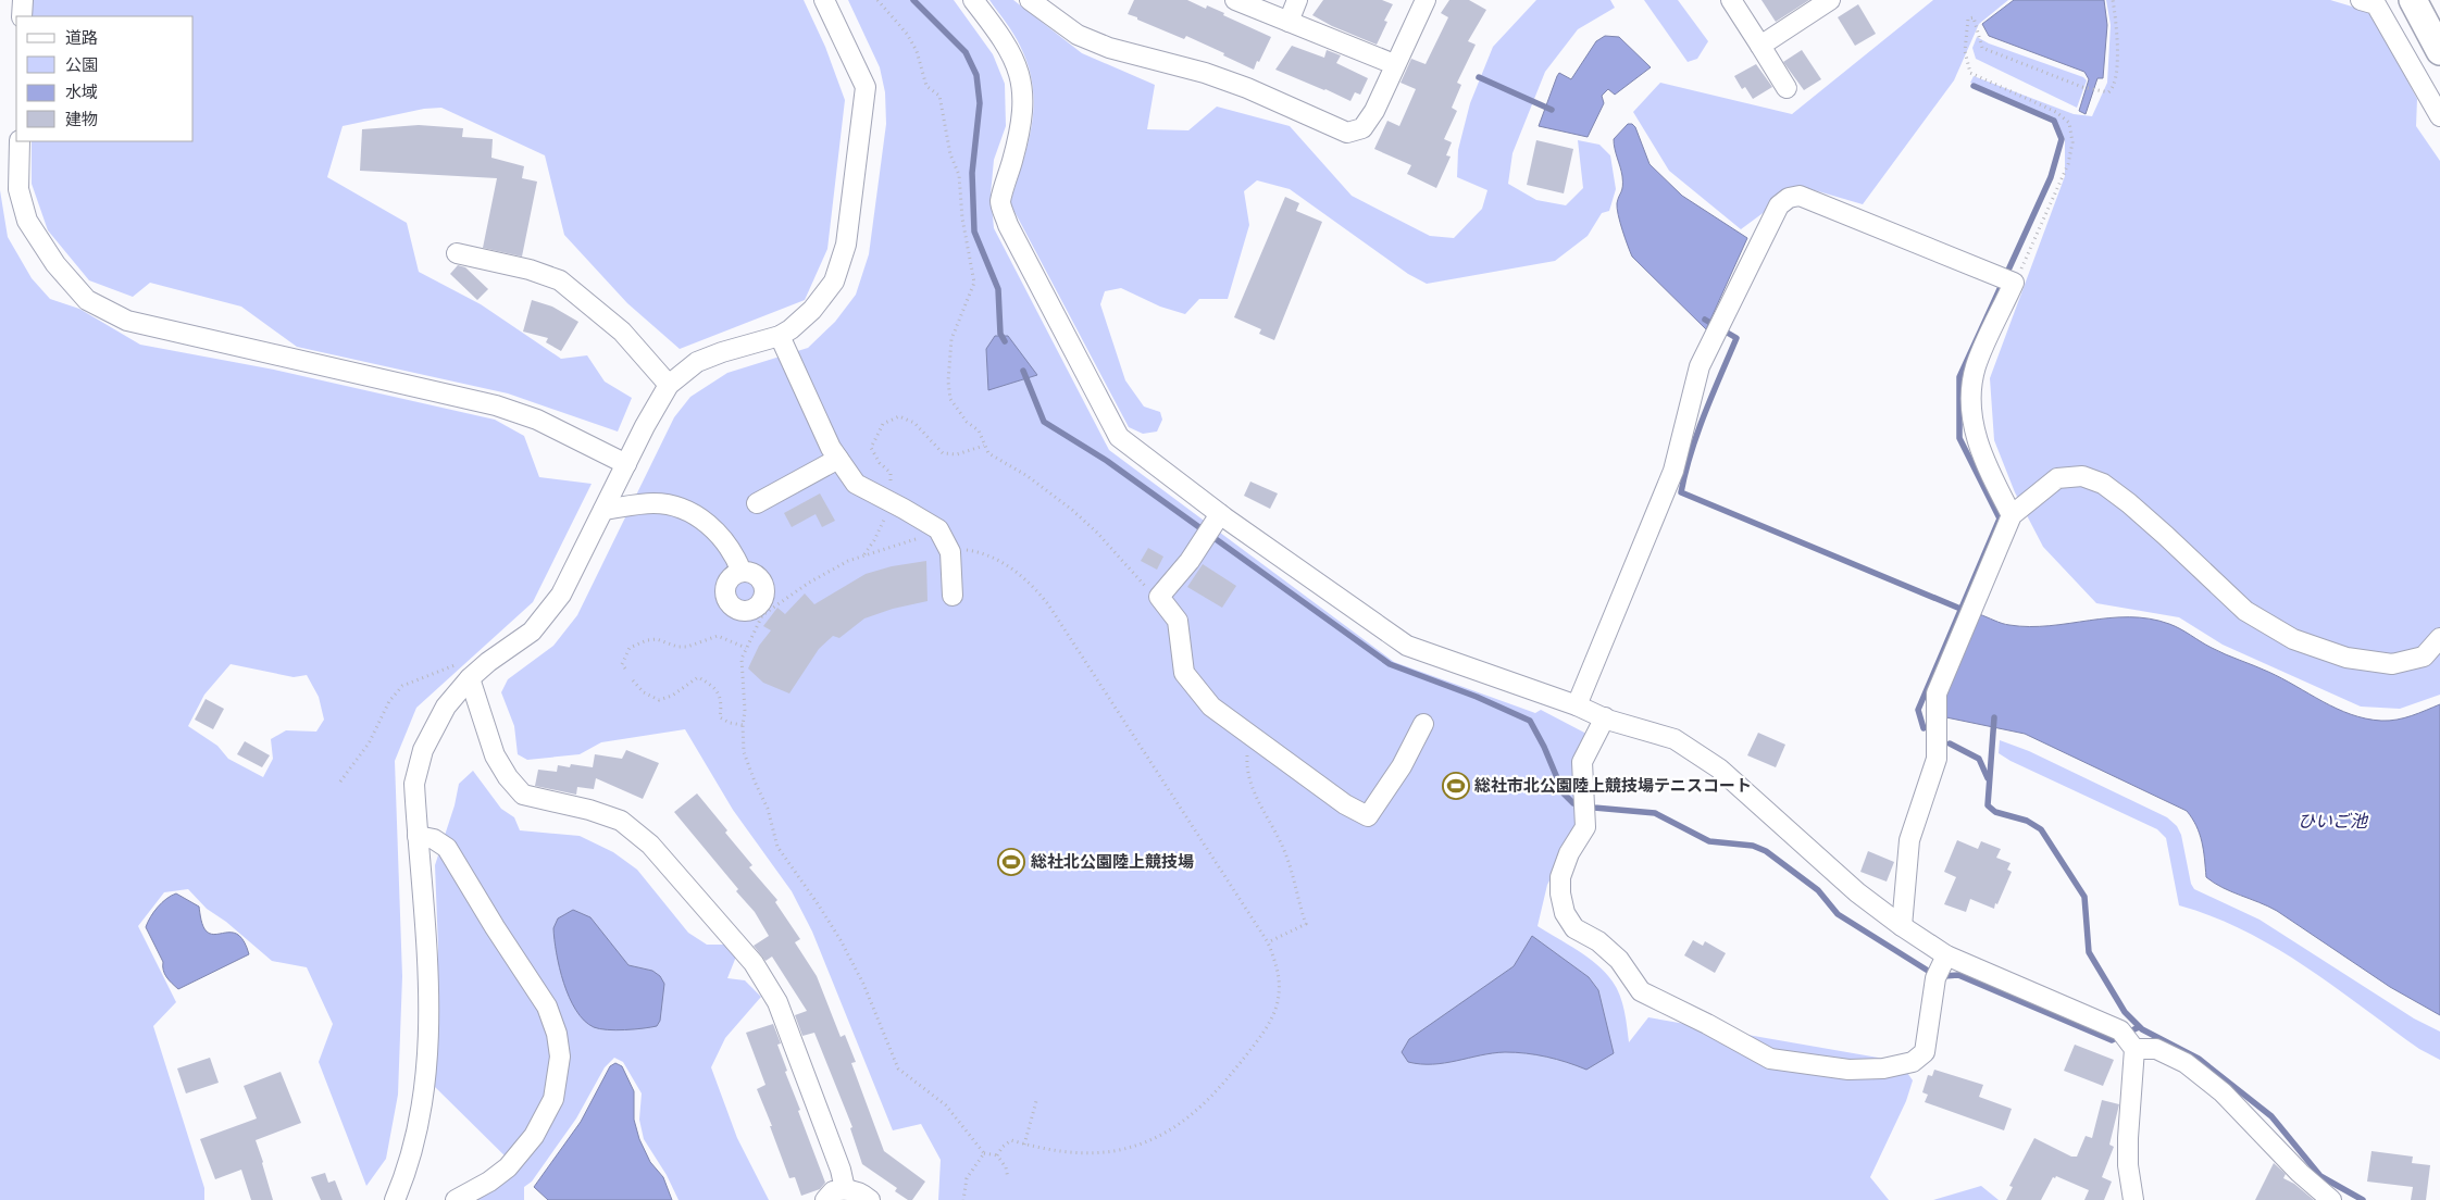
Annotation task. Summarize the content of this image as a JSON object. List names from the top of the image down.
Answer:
{
  "water": ["ひいご池"],
  "places": {
    "sports": ["総社市北公園陸上競技場テニスコート", "総社北公園陸上競技場"]
  },
  "legend": [
    "道路",
    "公園",
    "水域",
    "建物"
  ]
}
